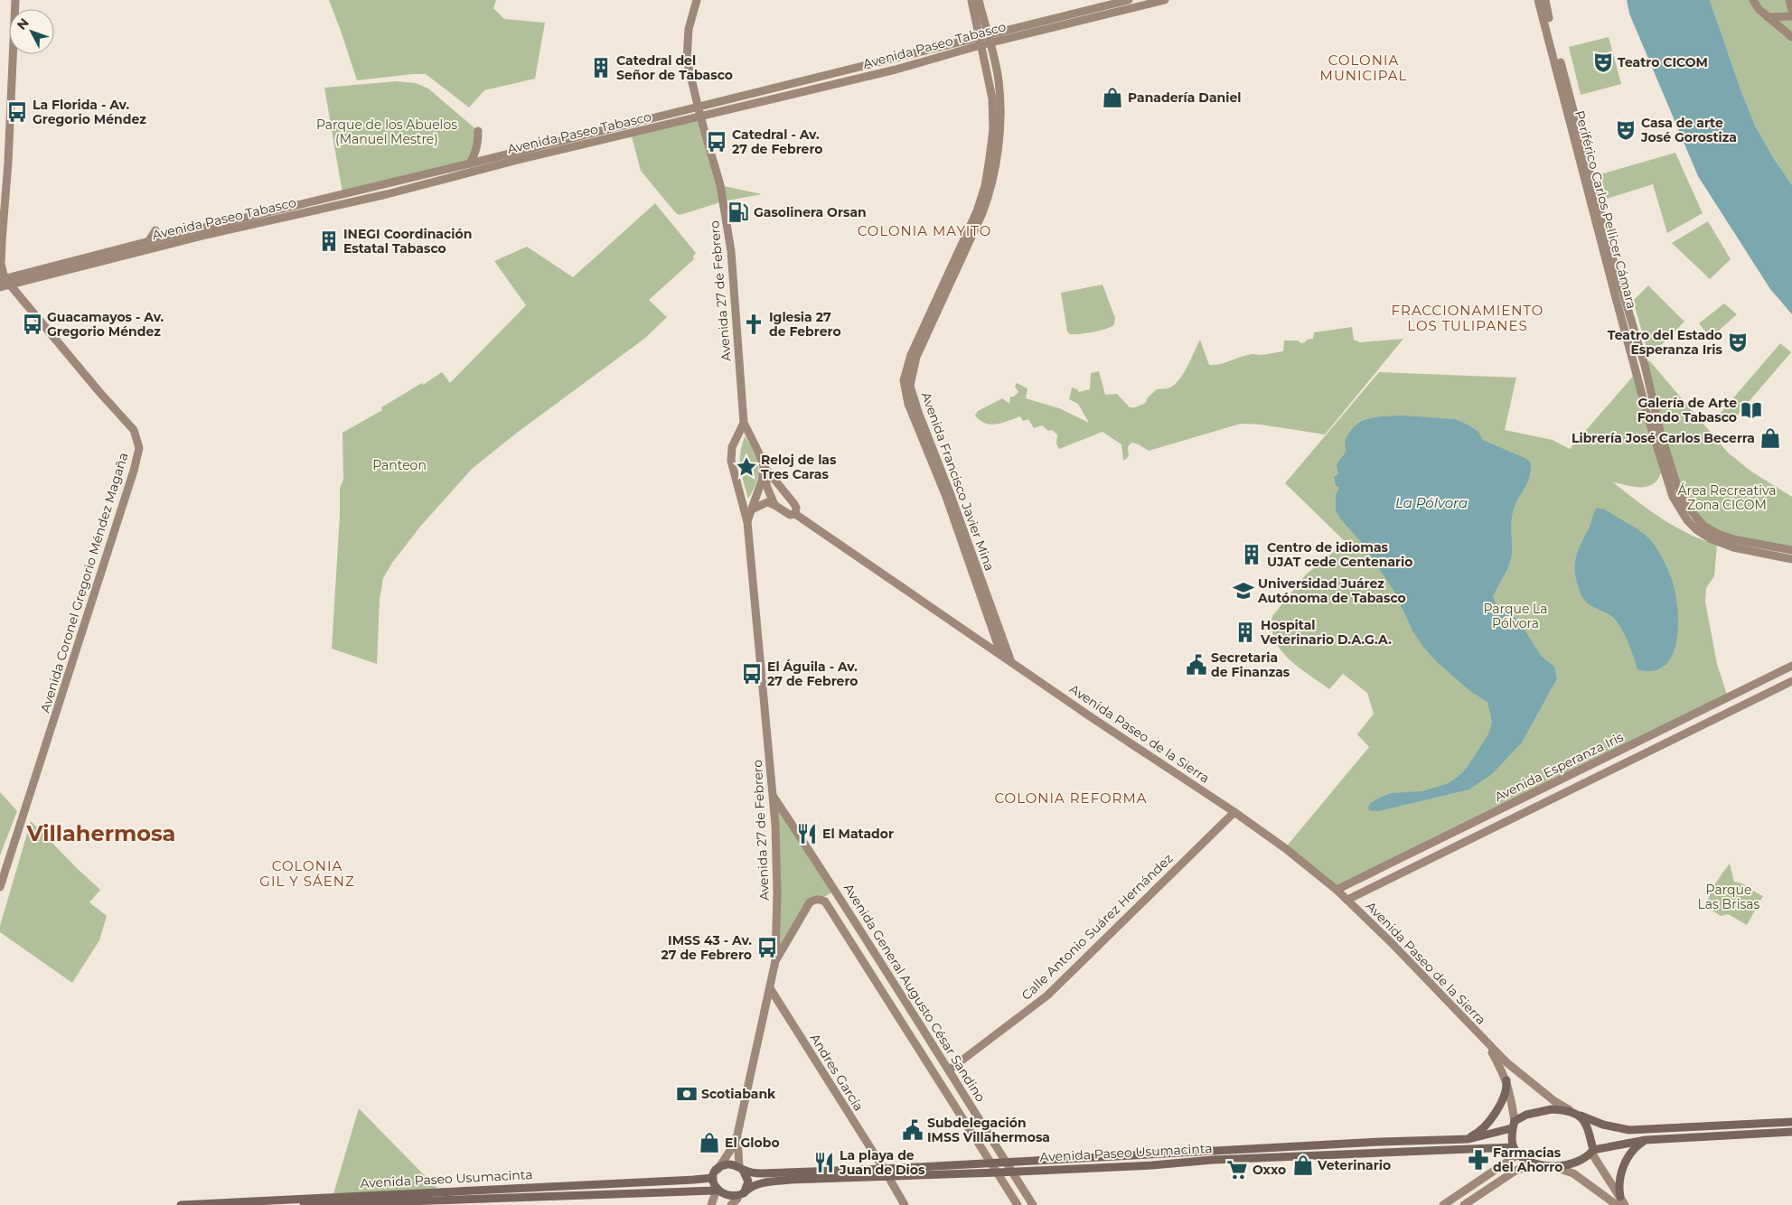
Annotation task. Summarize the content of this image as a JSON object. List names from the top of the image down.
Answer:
{
  "streets": {
    "main road": [
      "Avenida Paseo Tabasco",
      "Periférico Carlos Pellicer Cámara",
      "Avenida 27 de Febrero",
      "Avenida Francisco Javier Mina",
      "Avenida Coronel Gregorio Méndez Magaña",
      "Avenida Paseo de la Sierra",
      "Avenida Esperanza Iris",
      "Calle Antonio Suárez Hernández",
      "Avenida General Augusto César Sandino",
      "Andres García",
      "Avenida Paseo Usumacinta"
    ]
  },
  "crossings": [
    ["Avenida Paseo Tabasco", "Avenida 27 de Febrero"],
    ["Avenida Paseo Tabasco", "Avenida Francisco Javier Mina"],
    ["Avenida Paseo Tabasco", "Avenida Coronel Gregorio Méndez Magaña"],
    ["Avenida 27 de Febrero", "Avenida General Augusto César Sandino"],
    ["Avenida 27 de Febrero", "Andres García"],
    ["Avenida 27 de Febrero", "Avenida Paseo Usumacinta"],
    ["Avenida Francisco Javier Mina", "Avenida Paseo de la Sierra"],
    ["Avenida Paseo de la Sierra", "Avenida Esperanza Iris"],
    ["Avenida Paseo de la Sierra", "Calle Antonio Suárez Hernández"],
    ["Avenida Paseo de la Sierra", "Avenida Paseo Usumacinta"],
    ["Calle Antonio Suárez Hernández", "Avenida General Augusto César Sandino"],
    ["Avenida General Augusto César Sandino", "Avenida Paseo Usumacinta"],
    ["Andres García", "Avenida Paseo Usumacinta"]
  ],
  "districts": [
    "COLONIA MUNICIPAL",
    "COLONIA MAYITO",
    "FRACCIONAMIENTO LOS TULIPANES",
    "COLONIA REFORMA",
    "Villahermosa",
    "COLONIA GIL Y SÁENZ"
  ],
  "water": ["La Pólvora"],
  "parks": [
    "Parque de los Abuelos (Manuel Mestre)",
    "Panteon",
    "Área Recreativa Zona CICOM",
    "Parque La Pólvora",
    "Parque Las Brisas"
  ],
  "places": {
    "theatre": ["Teatro CICOM", "Casa de arte José Gorostiza", "Teatro del Estado Esperanza Iris"],
    "building": [
      "Catedral del Señor de Tabasco",
      "INEGI Coordinación Estatal Tabasco",
      "Centro de idiomas UJAT cede Centenario",
      "Hospital Veterinario D.A.G.A."
    ],
    "shop": [
      "Panadería Daniel",
      "Librería José Carlos Becerra",
      "El Globo",
      "Veterinario"
    ],
    "bus stop": [
      "La Florida - Av. Gregorio Méndez",
      "Catedral - Av. 27 de Febrero",
      "Guacamayos - Av. Gregorio Méndez",
      "El Águila - Av. 27 de Febrero",
      "IMSS 43 - Av. 27 de Febrero"
    ],
    "fuel station": ["Gasolinera Orsan"],
    "church": ["Iglesia 27 de Febrero"],
    "library": ["Galería de Arte Fondo Tabasco"],
    "place": ["Reloj de las Tres Caras"],
    "school or university": ["Universidad Juárez Autónoma de Tabasco"],
    "public building": ["Secretaria de Finanzas", "Subdelegación IMSS Villahermosa"],
    "restaurant": ["El Matador", "La playa de Juan de Dios"],
    "bank": ["Scotiabank"],
    "pharmacy": ["Farmacias del Ahorro"],
    "supermarket": ["Oxxo"]
  },
  "north": "top left"
}
